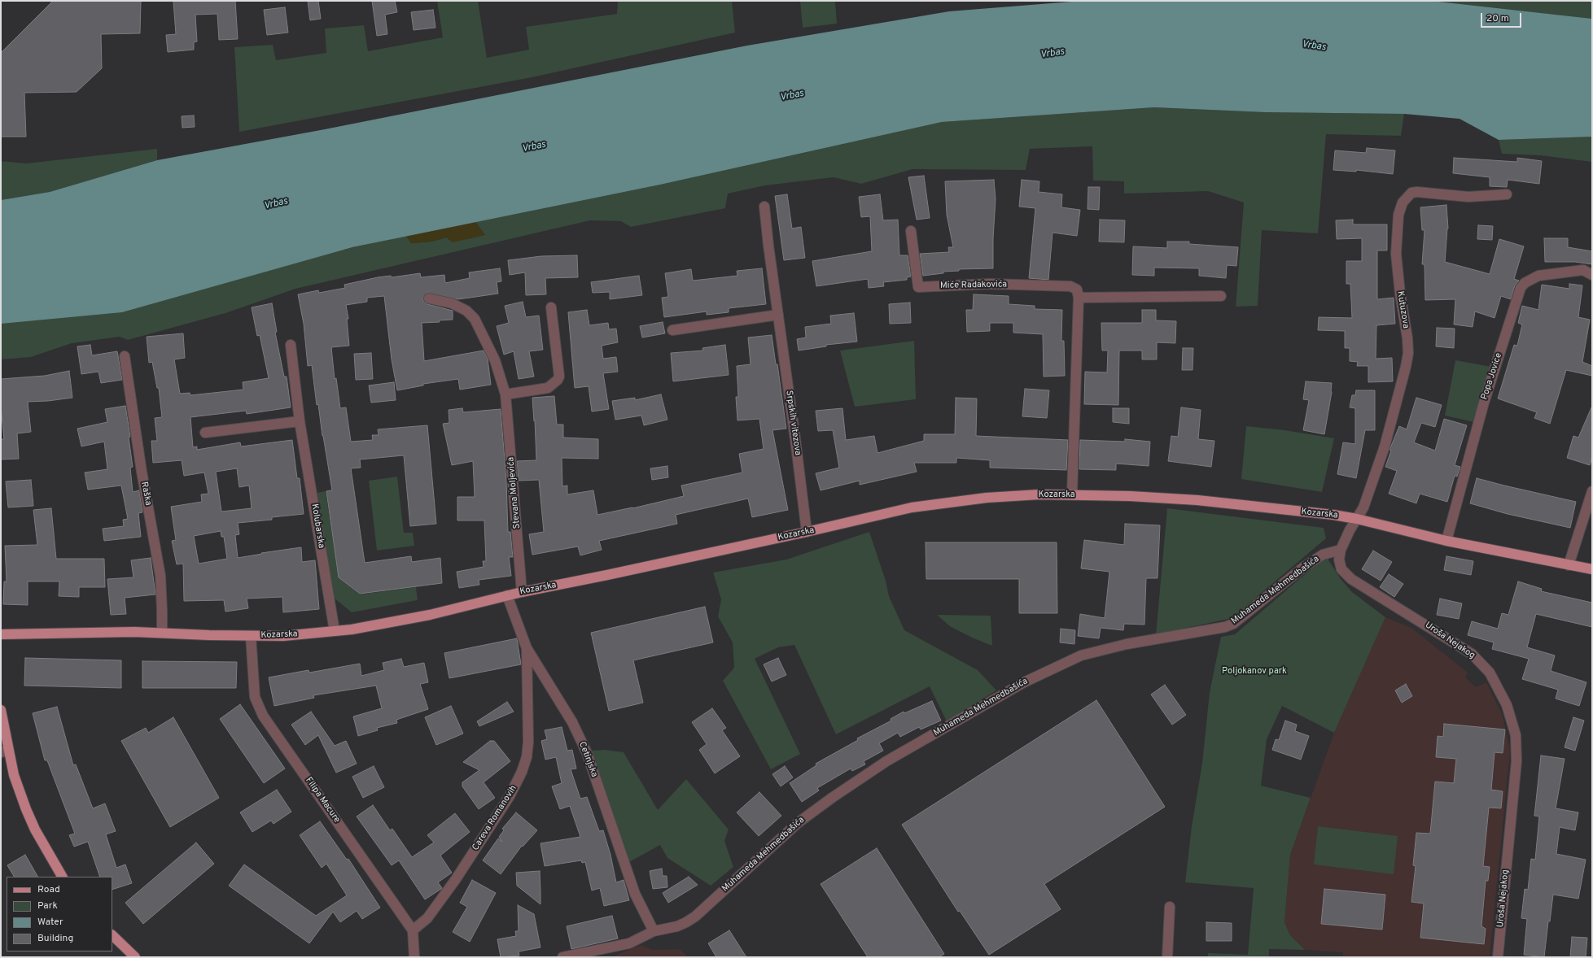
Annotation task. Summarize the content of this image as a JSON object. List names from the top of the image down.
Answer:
{
  "streets": {
    "main road": ["Kozarska"],
    "street": [
      "Miće Radakovića",
      "Kutuzova",
      "Popa Jovice",
      "Srpskih vitezova",
      "Stevana Moljevića",
      "Raška",
      "Kolubarska",
      "Muhameda Mehmedbašića",
      "Uroša Nejakog",
      "Cetinjska",
      "Filipa Macure",
      "Careva Romanovih"
    ]
  },
  "crossings": [
    ["Kutuzova", "Kozarska"],
    ["Kutuzova", "Uroša Nejakog"],
    ["Popa Jovice", "Kozarska"],
    ["Srpskih vitezova", "Kozarska"],
    ["Stevana Moljevića", "Kozarska"],
    ["Raška", "Kozarska"],
    ["Kozarska", "Kolubarska"],
    ["Kozarska", "Uroša Nejakog"],
    ["Kozarska", "Cetinjska"],
    ["Kozarska", "Filipa Macure"],
    ["Muhameda Mehmedbašića", "Uroša Nejakog"],
    ["Muhameda Mehmedbašića", "Cetinjska"],
    ["Cetinjska", "Careva Romanovih"],
    ["Filipa Macure", "Careva Romanovih"]
  ],
  "water": ["Vrbas"],
  "parks": ["Poljokanov park"],
  "legend": [
    "Road",
    "Park",
    "Water",
    "Building"
  ],
  "scale_bar": "20 m"
}
